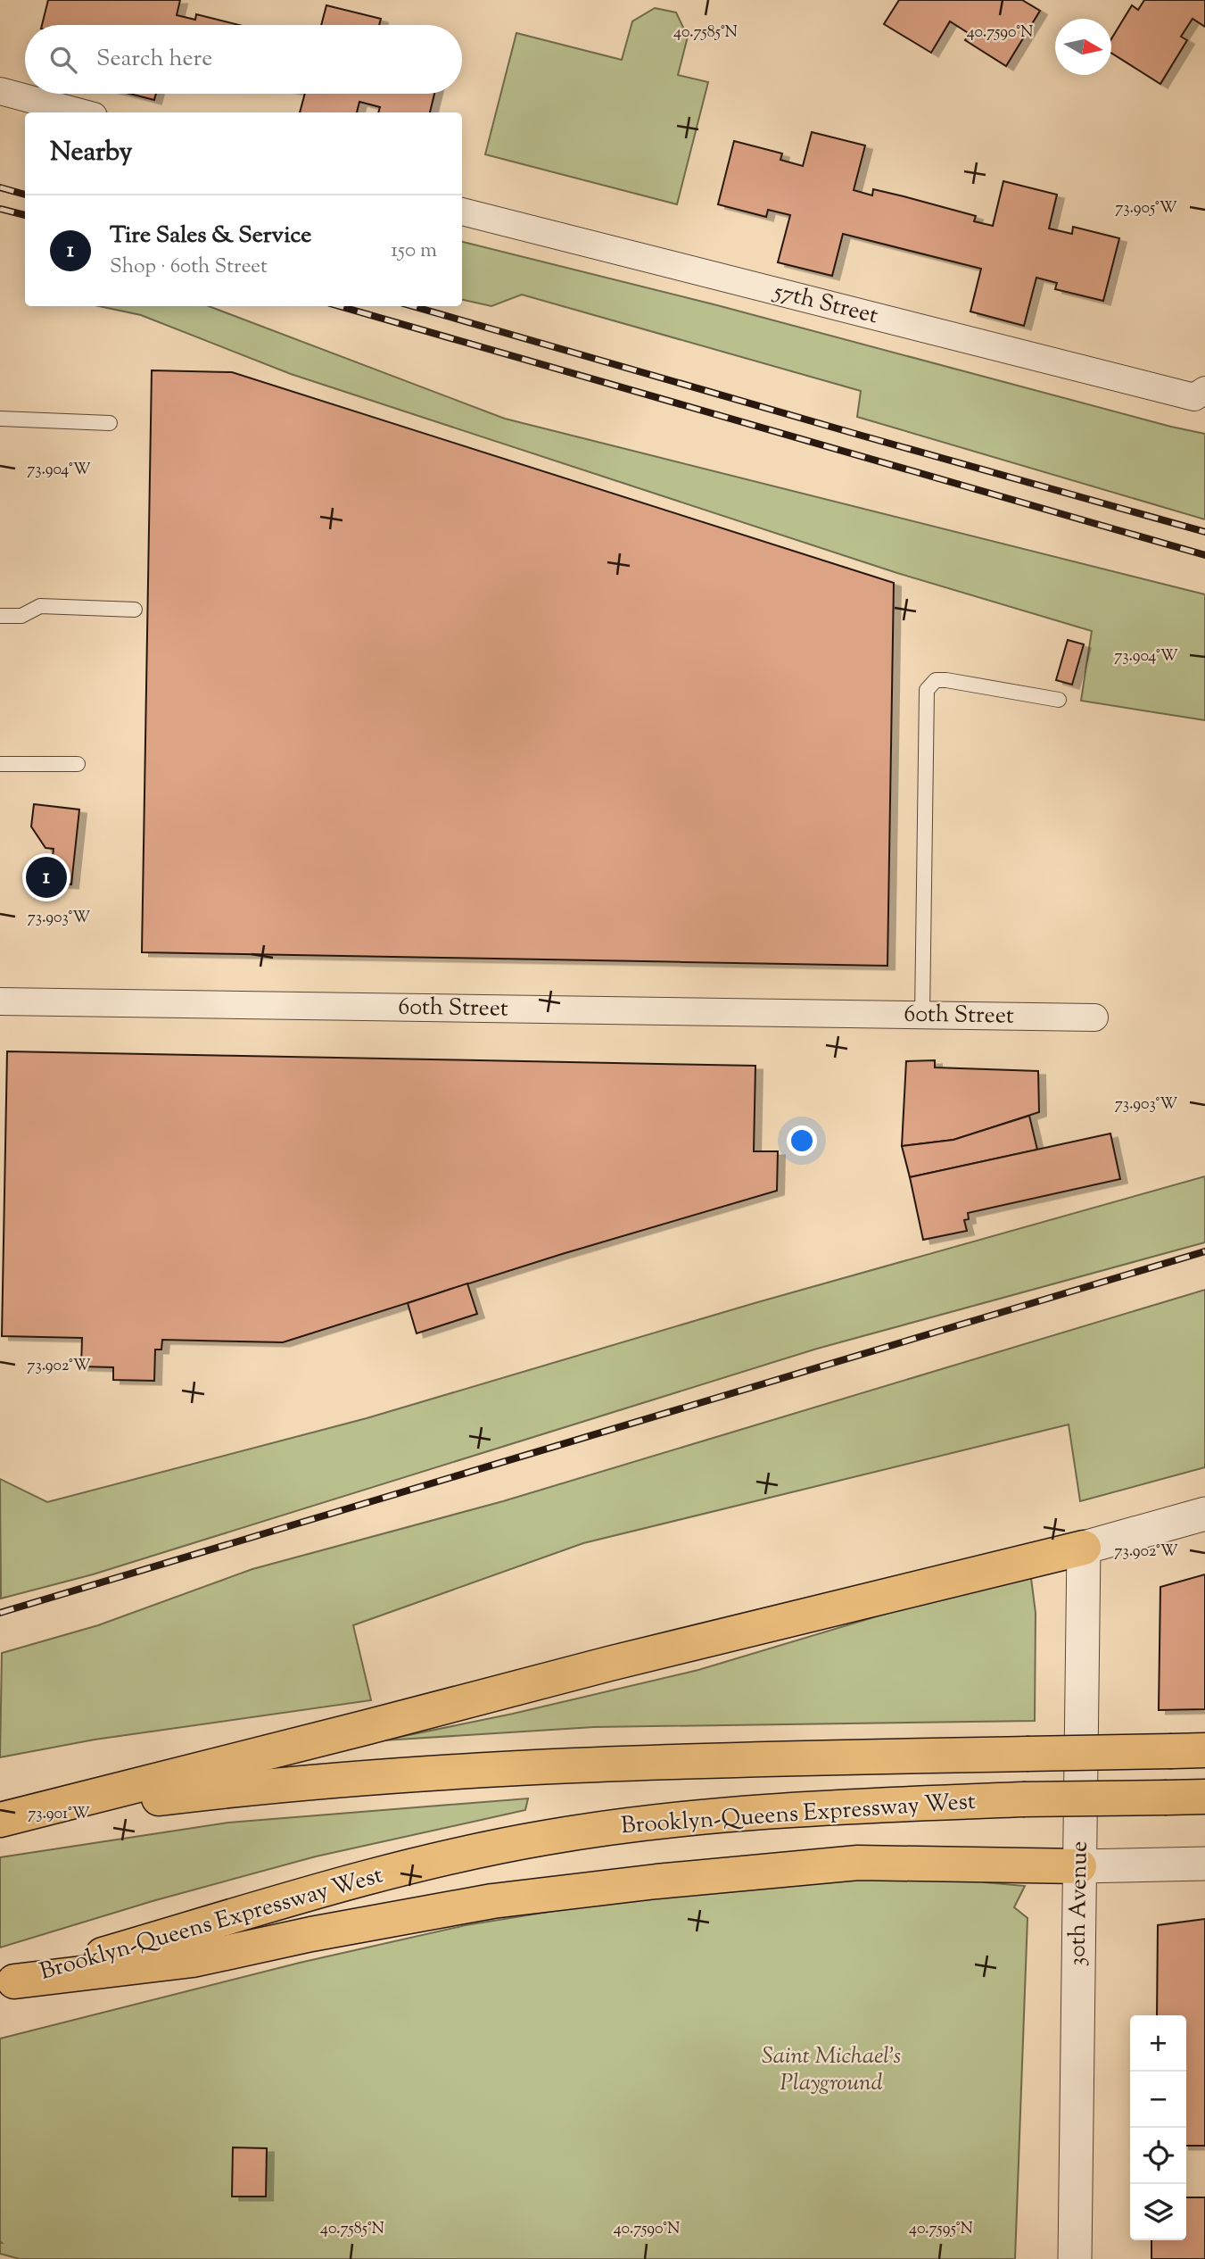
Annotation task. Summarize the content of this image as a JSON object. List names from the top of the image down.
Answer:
{
  "streets": {
    "highway": ["Brooklyn-Queens Expressway West"],
    "street": ["57th Street", "60th Street", "30th Avenue"]
  },
  "parks": ["Saint Michael's Playground"],
  "north": "right",
  "page": {
    "search": "Search here",
    "heading": "Nearby",
    "list": [
      {
        "mark": "1",
        "name": "Tire Sales & Service",
        "note": "Shop · 60th Street",
        "value": "150 m"
      }
    ],
    "pins": "1",
    "map_buttons": ["+", "−"]
  },
  "coordinates": [
    "40.7585°N",
    "40.7590°N",
    "73.905°W",
    "73.904°W",
    "73.903°W",
    "73.902°W",
    "73.901°W",
    "40.7595°N"
  ]
}
